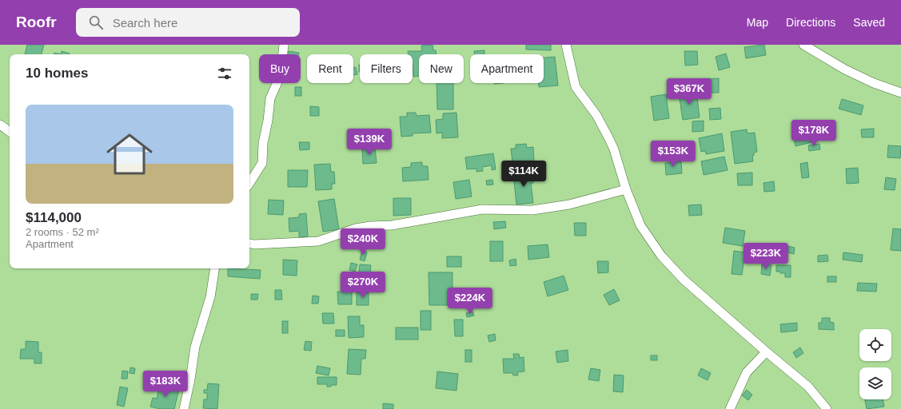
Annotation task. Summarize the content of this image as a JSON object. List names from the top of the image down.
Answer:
{
  "page": {
    "header": "Roofr",
    "search": "Search here",
    "nav": ["Map", "Directions", "Saved"],
    "chip": [
      "Buy",
      "Rent",
      "Filters",
      "New",
      "Apartment"
    ],
    "heading": "10 homes",
    "price": [
      "$367K",
      "$178K",
      "$139K",
      "$153K",
      "$114K",
      "$240K",
      "$223K",
      "$270K",
      "$224K",
      "$183K"
    ],
    "list": [
      {
        "name": "$114,000",
        "note": "2 rooms · 52 m² · Apartment"
      }
    ]
  }
}
